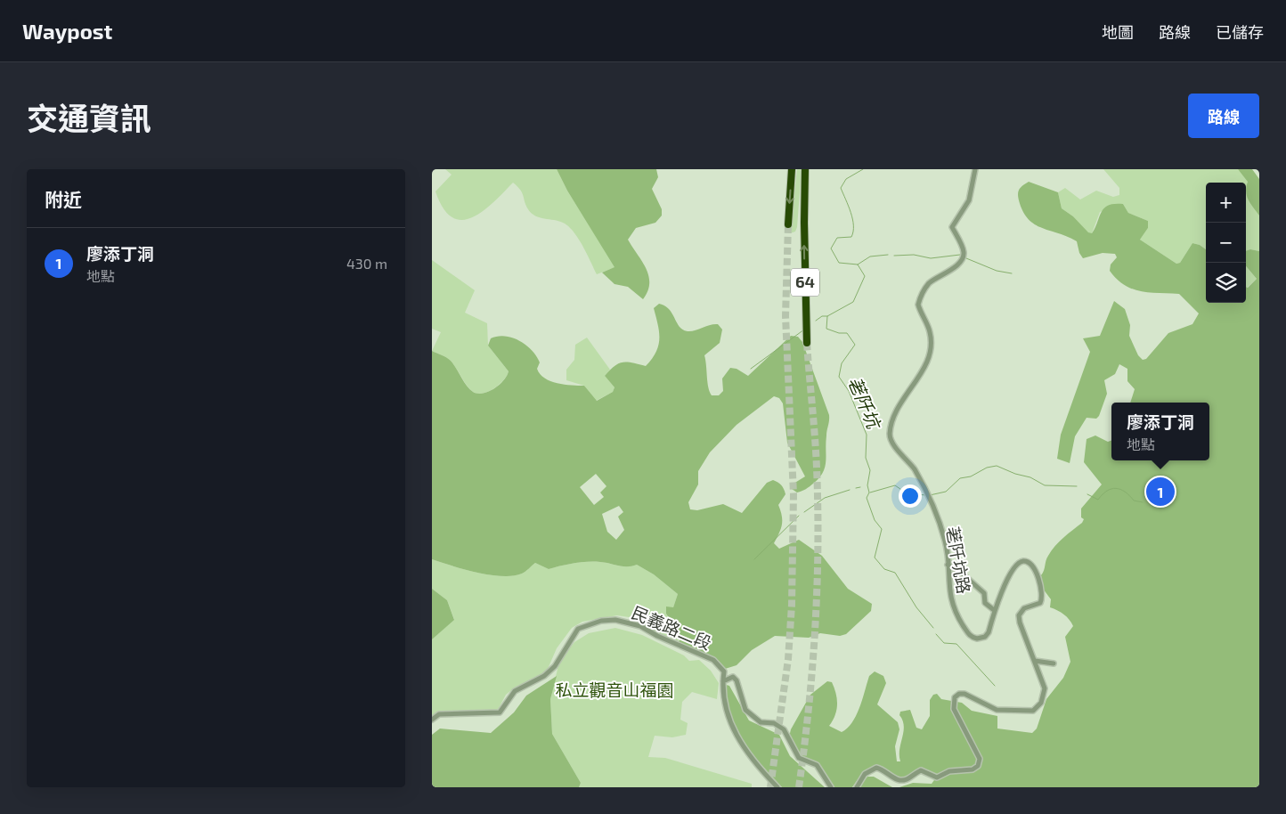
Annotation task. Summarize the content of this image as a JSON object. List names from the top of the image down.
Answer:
{
  "streets": {
    "highway": ["64"],
    "street": ["荖阡坑路", "民義路二段"]
  },
  "water": ["荖阡坑"],
  "parks": ["私立觀音山福園"],
  "page": {
    "header": "Waypost",
    "nav": ["地圖", "路線", "已儲存"],
    "title": "交通資訊",
    "buttons": "路線",
    "heading": "附近",
    "map_buttons": ["+", "−"],
    "list": [
      {
        "mark": "1",
        "name": "廖添丁洞",
        "note": "地點",
        "value": "430 m"
      }
    ],
    "popup": ["廖添丁洞", "地點"],
    "pins": "1"
  }
}
